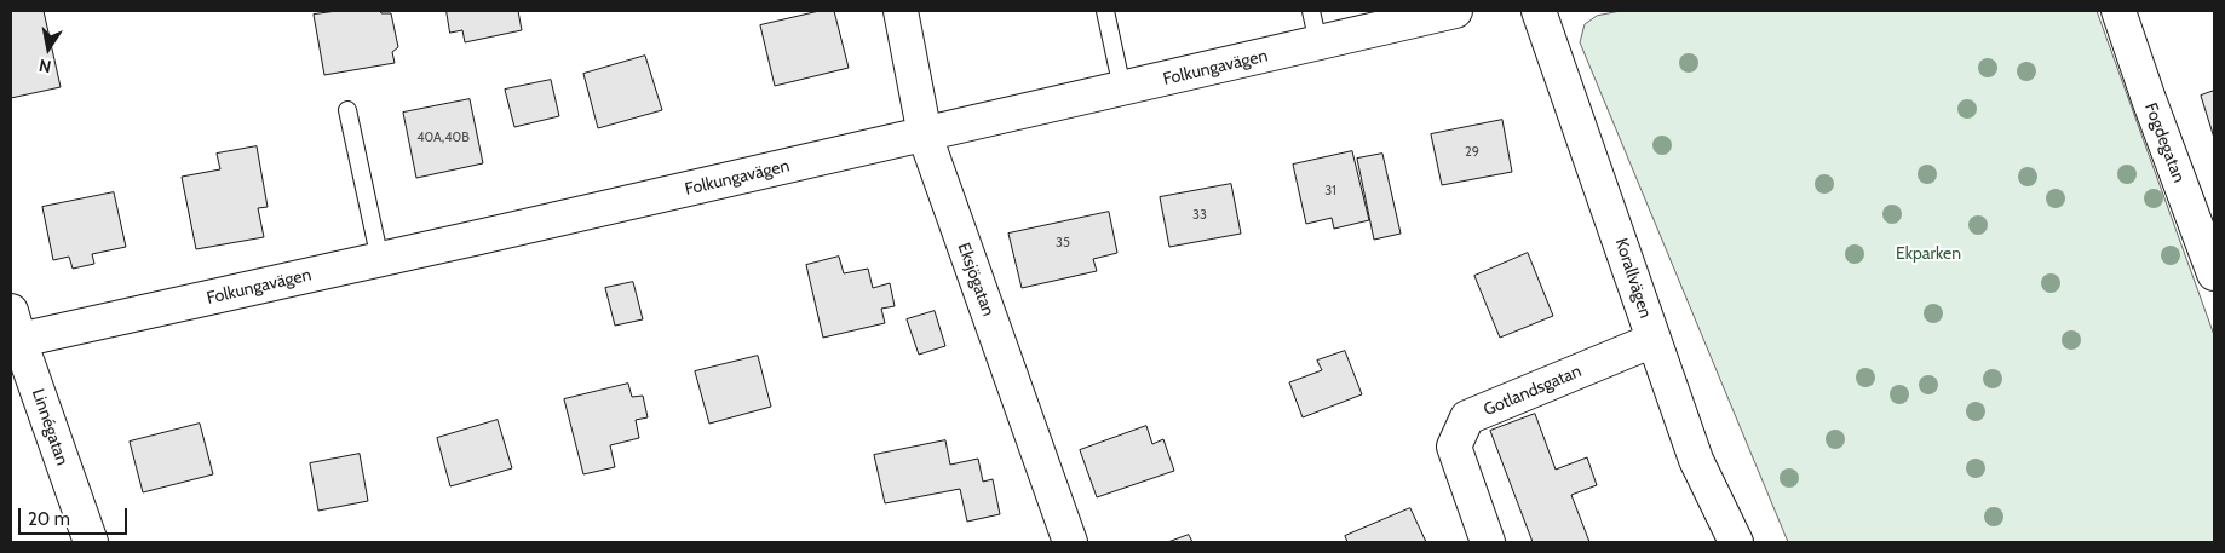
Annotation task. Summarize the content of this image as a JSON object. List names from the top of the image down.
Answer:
{
  "streets": {
    "street": [
      "Folkungavägen",
      "Fogdegatan",
      "Korallvägen",
      "Eksjögatan",
      "Gotlandsgatan",
      "Linnégatan"
    ]
  },
  "crossings": [
    ["Folkungavägen", "Eksjögatan"],
    ["Folkungavägen", "Linnégatan"],
    ["Korallvägen", "Gotlandsgatan"]
  ],
  "parks": ["Ekparken"],
  "house_numbers": [
    "40A,40B",
    "29",
    "31",
    "33",
    "35"
  ],
  "scale_bar": "20 m",
  "north": "bottom"
}
